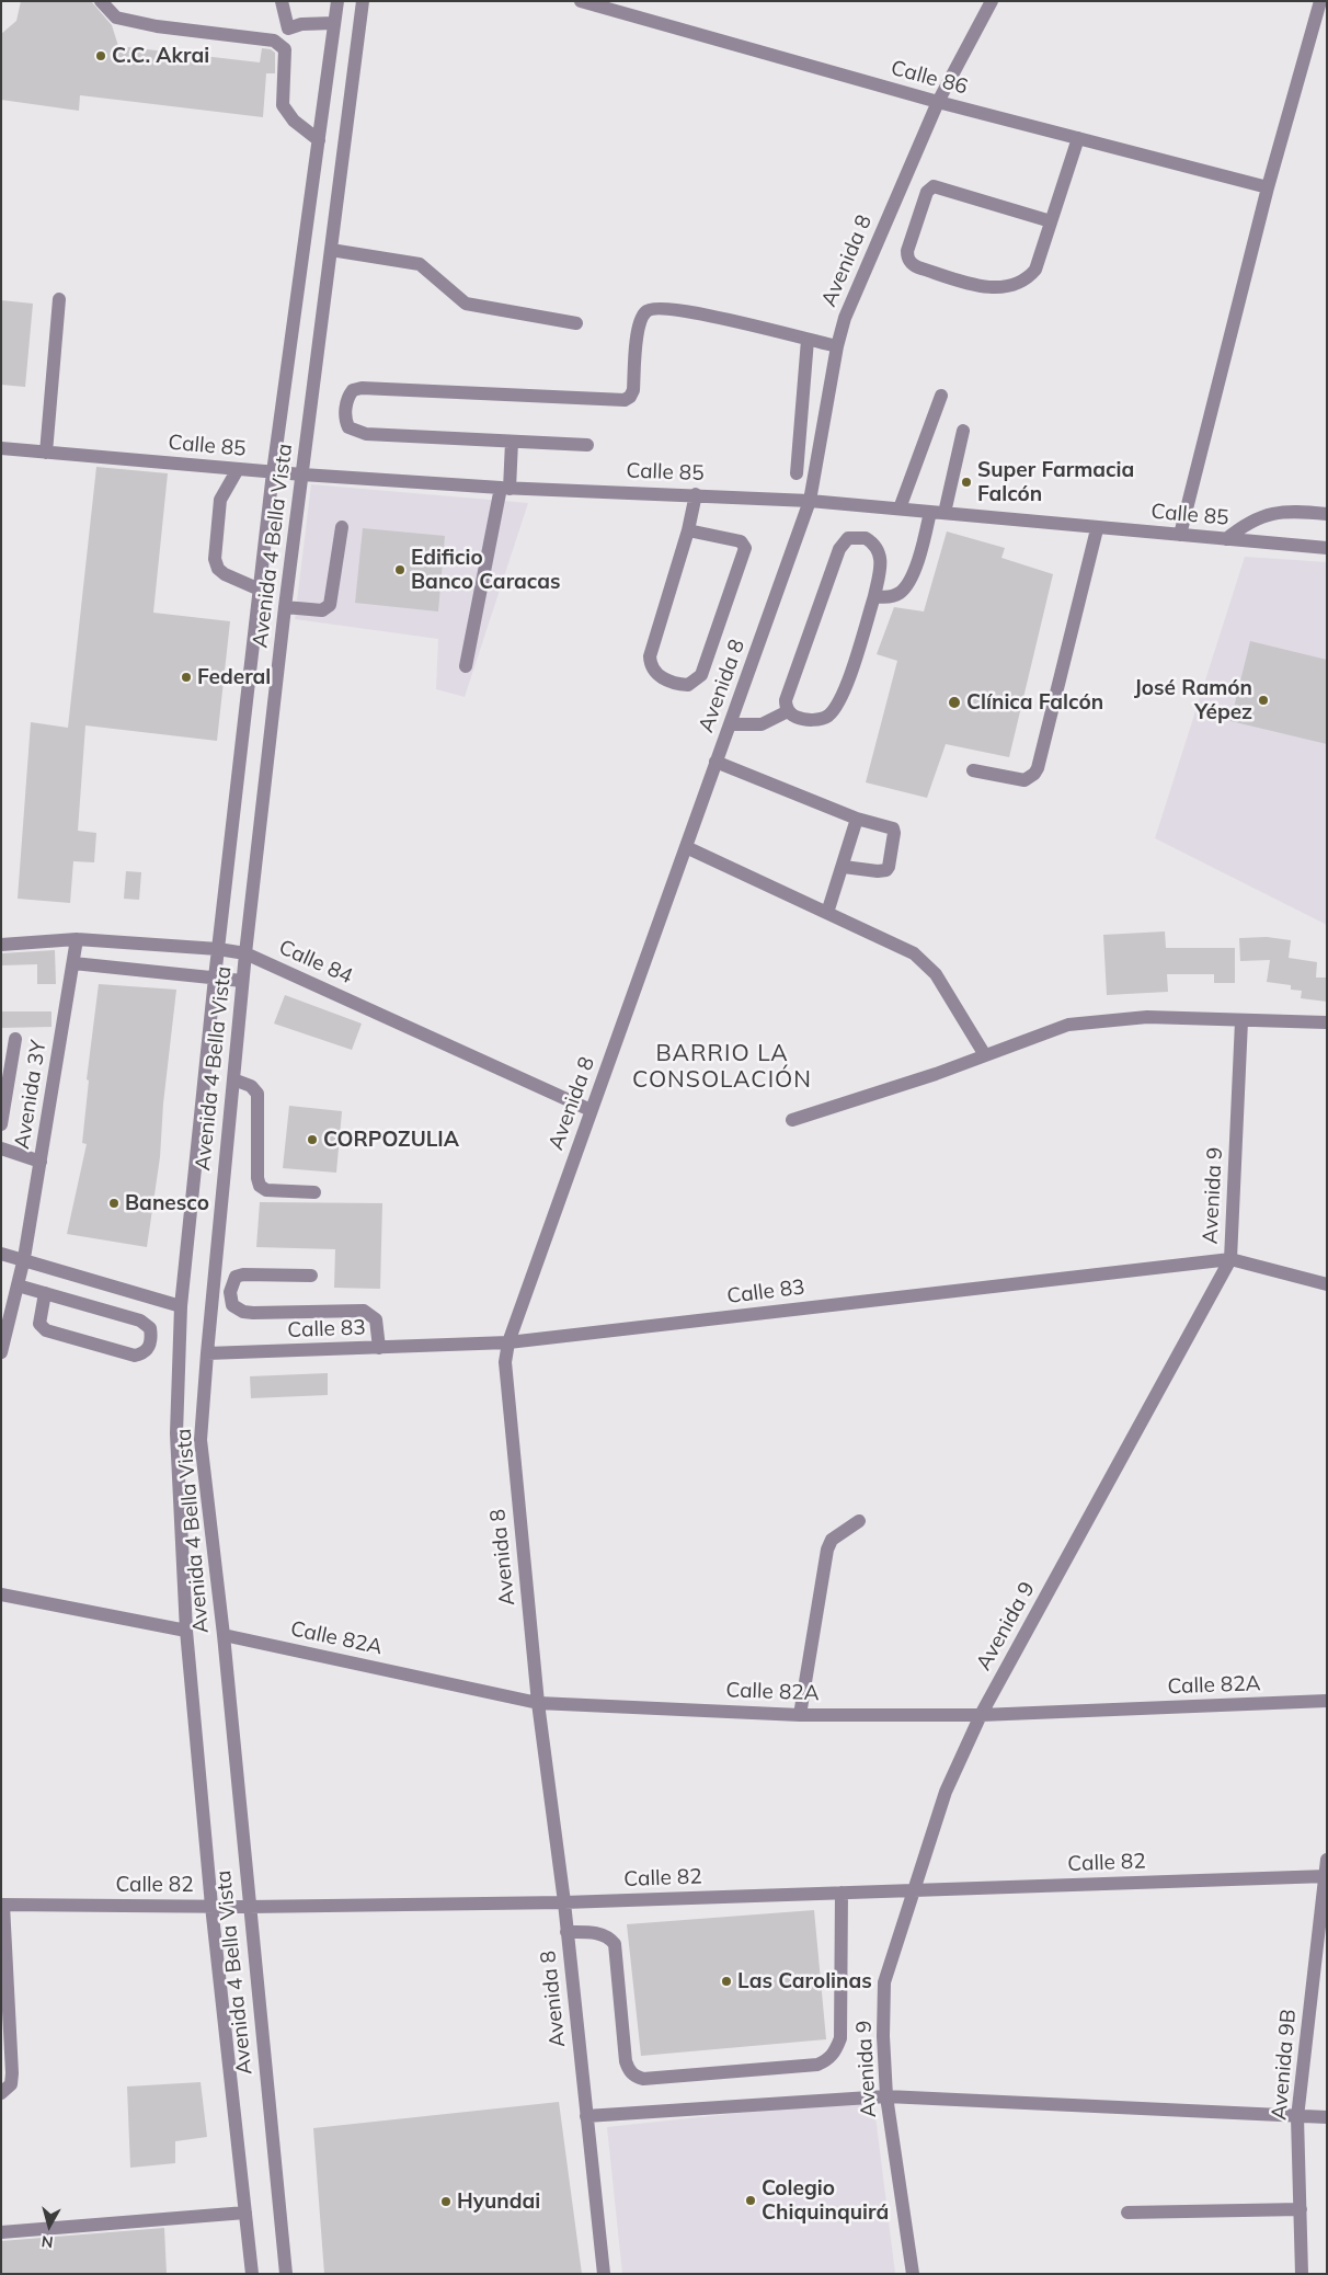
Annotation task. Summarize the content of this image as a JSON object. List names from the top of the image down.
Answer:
{
  "streets": {
    "street": [
      "Calle 86",
      "Avenida 8",
      "Calle 85",
      "Avenida 4 Bella Vista",
      "Calle 84",
      "Avenida 3Y",
      "Avenida 9",
      "Calle 83",
      "Calle 82A",
      "Calle 82",
      "Avenida 9B"
    ]
  },
  "crossings": [
    ["Calle 86", "Avenida 8"],
    ["Avenida 8", "Calle 85"],
    ["Avenida 8", "Calle 84"],
    ["Avenida 8", "Calle 83"],
    ["Avenida 8", "Calle 82A"],
    ["Avenida 8", "Calle 82"],
    ["Calle 85", "Avenida 4 Bella Vista"],
    ["Avenida 4 Bella Vista", "Calle 84"],
    ["Avenida 4 Bella Vista", "Calle 83"],
    ["Avenida 4 Bella Vista", "Calle 82A"],
    ["Avenida 4 Bella Vista", "Calle 82"],
    ["Calle 84", "Avenida 3Y"],
    ["Avenida 9", "Calle 83"],
    ["Avenida 9", "Calle 82A"],
    ["Avenida 9", "Calle 82"],
    ["Calle 82", "Avenida 9B"]
  ],
  "districts": ["BARRIO LA CONSOLACIÓN"],
  "places": [
    "C.C. Akrai",
    "Super Farmacia Falcón",
    "Edificio Banco Caracas",
    "Federal",
    "José Ramón Yépez",
    "Clínica Falcón",
    "CORPOZULIA",
    "Banesco",
    "Las Carolinas",
    "Colegio Chiquinquirá",
    "Hyundai"
  ],
  "north": "bottom"
}
